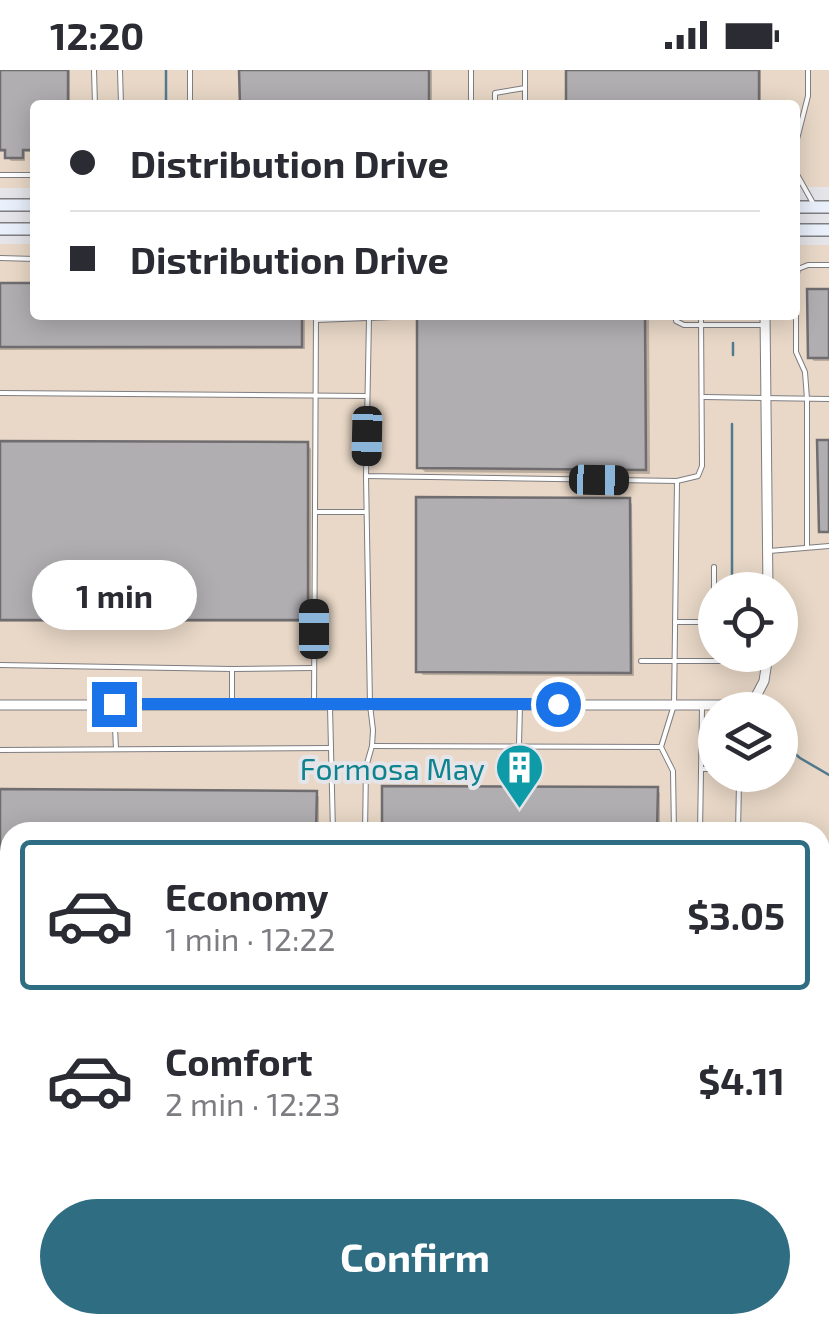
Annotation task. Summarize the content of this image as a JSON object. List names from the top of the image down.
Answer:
{
  "places": {
    "building": ["Formosa May"]
  },
  "page": {
    "status": "12:20",
    "banner": ["Distribution Drive", "Distribution Drive"],
    "bubble": "1 min",
    "list": [
      {
        "name": "Economy",
        "note": "1 min · 12:22",
        "value": "$3.05"
      },
      {
        "name": "Comfort",
        "note": "2 min · 12:23",
        "value": "$4.11"
      }
    ],
    "buttons": "Confirm"
  }
}
